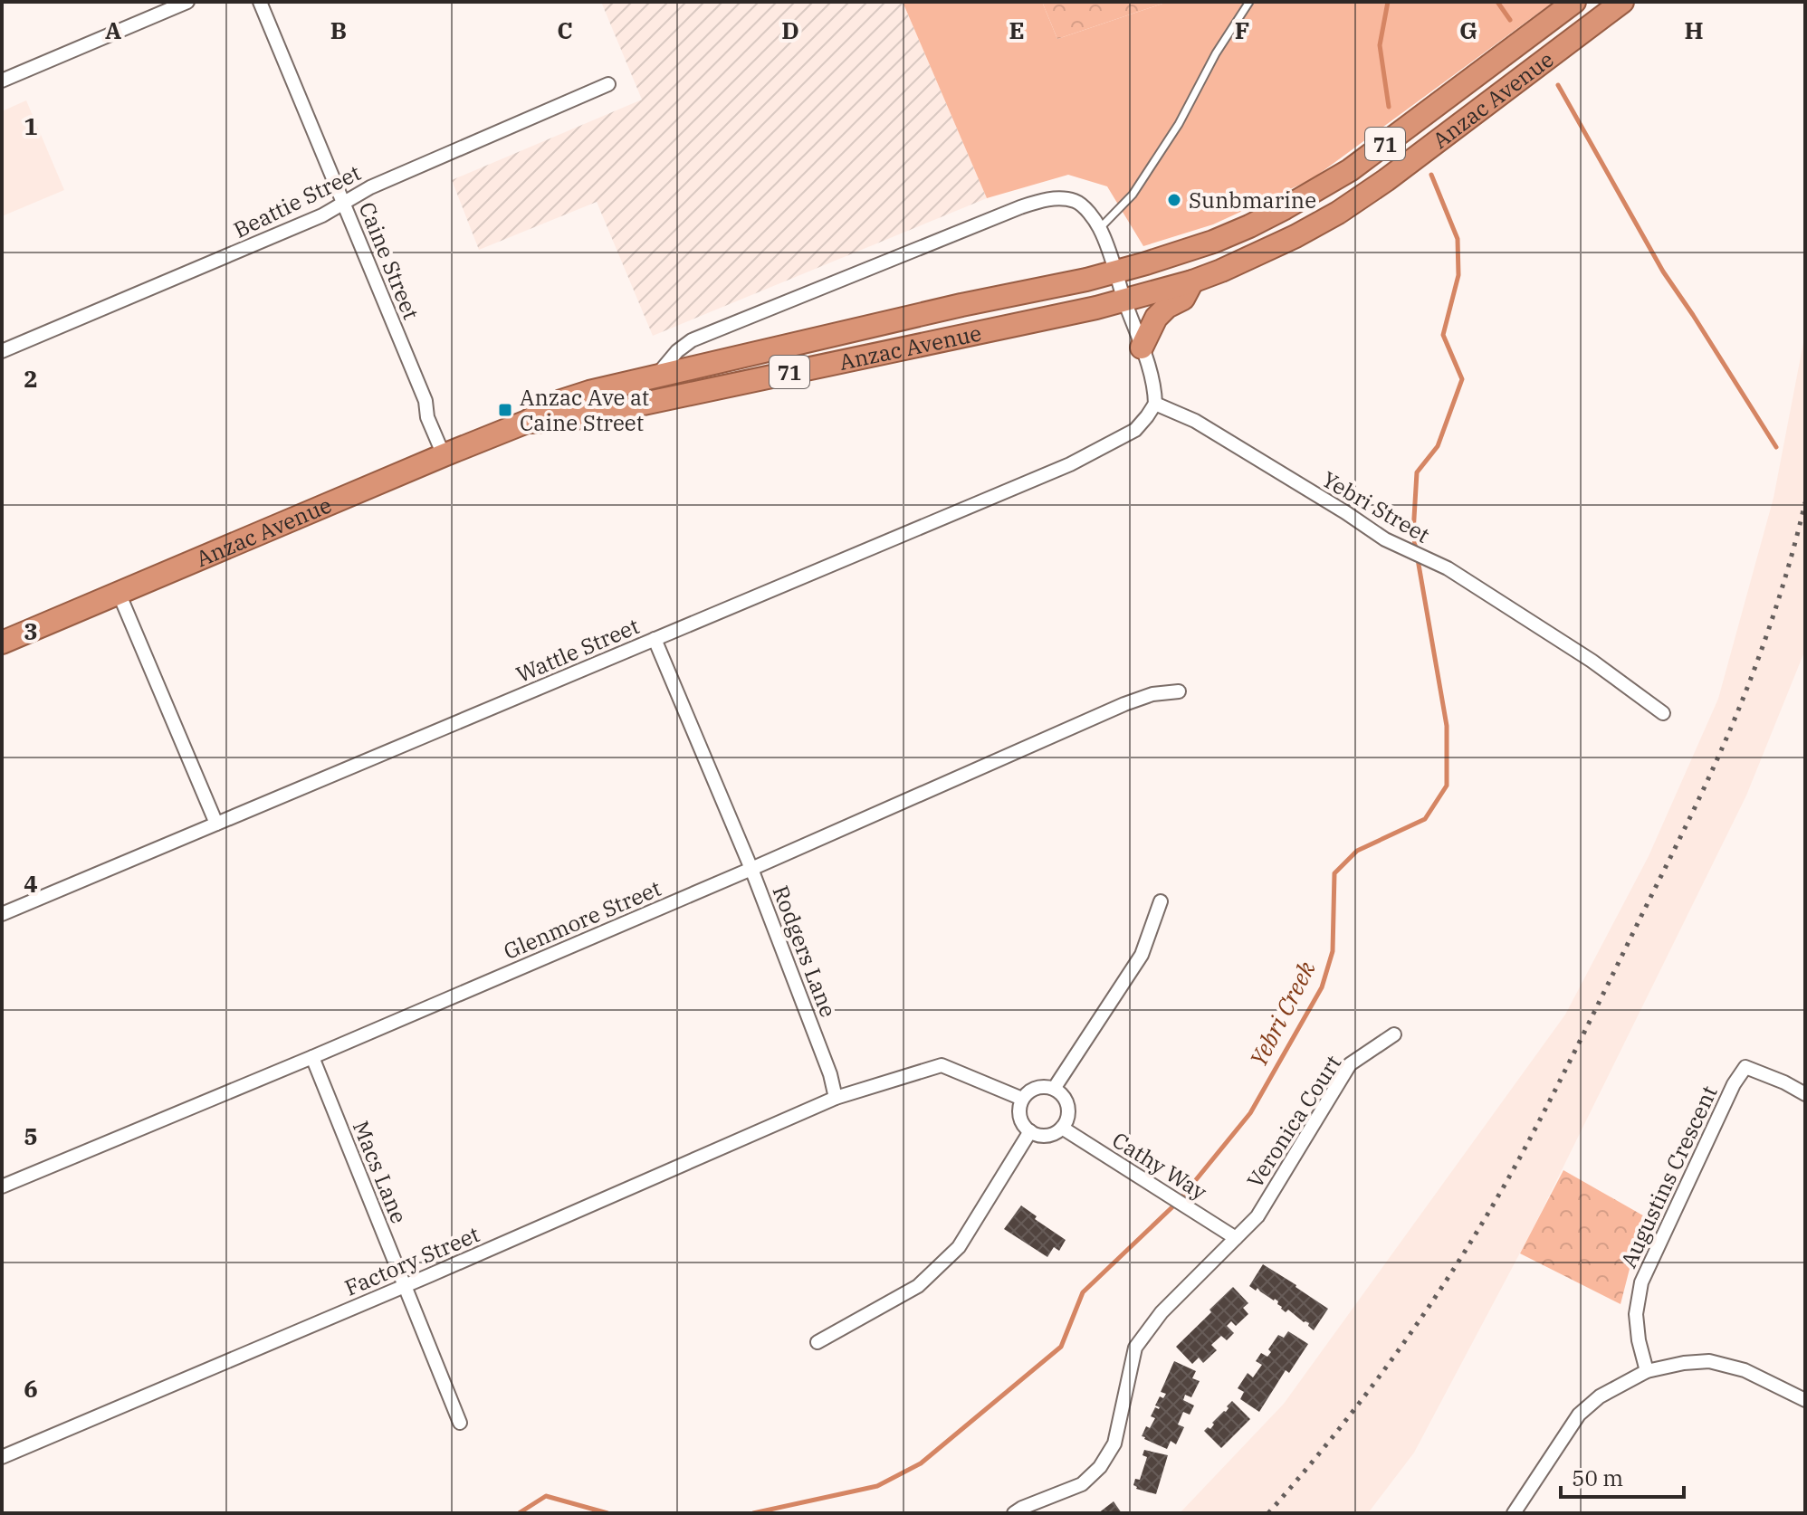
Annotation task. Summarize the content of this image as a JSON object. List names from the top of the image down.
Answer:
{
  "streets": {
    "highway": ["Anzac Avenue", "71"],
    "street": [
      "Beattie Street",
      "Caine Street",
      "Yebri Street",
      "Wattle Street",
      "Glenmore Street",
      "Rodgers Lane",
      "Veronica Court",
      "Cathy Way",
      "Macs Lane",
      "Augustins Crescent",
      "Factory Street"
    ]
  },
  "crossings": [
    ["Anzac Avenue", "Caine Street"],
    ["Beattie Street", "Caine Street"],
    ["Yebri Street", "Wattle Street"],
    ["Wattle Street", "Rodgers Lane"],
    ["Glenmore Street", "Rodgers Lane"],
    ["Glenmore Street", "Macs Lane"],
    ["Rodgers Lane", "Factory Street"],
    ["Veronica Court", "Cathy Way"],
    ["Macs Lane", "Factory Street"]
  ],
  "water": ["Yebri Creek"],
  "places": {
    "other": ["Sunbmarine"],
    "transit": ["Anzac Ave at Caine Street"]
  },
  "scale_bar": "50 m",
  "grid": {
    "columns": [
      "A",
      "B",
      "C",
      "D",
      "E",
      "F",
      "G",
      "H"
    ],
    "rows": [
      "1",
      "2",
      "3",
      "4",
      "5",
      "6"
    ]
  }
}
